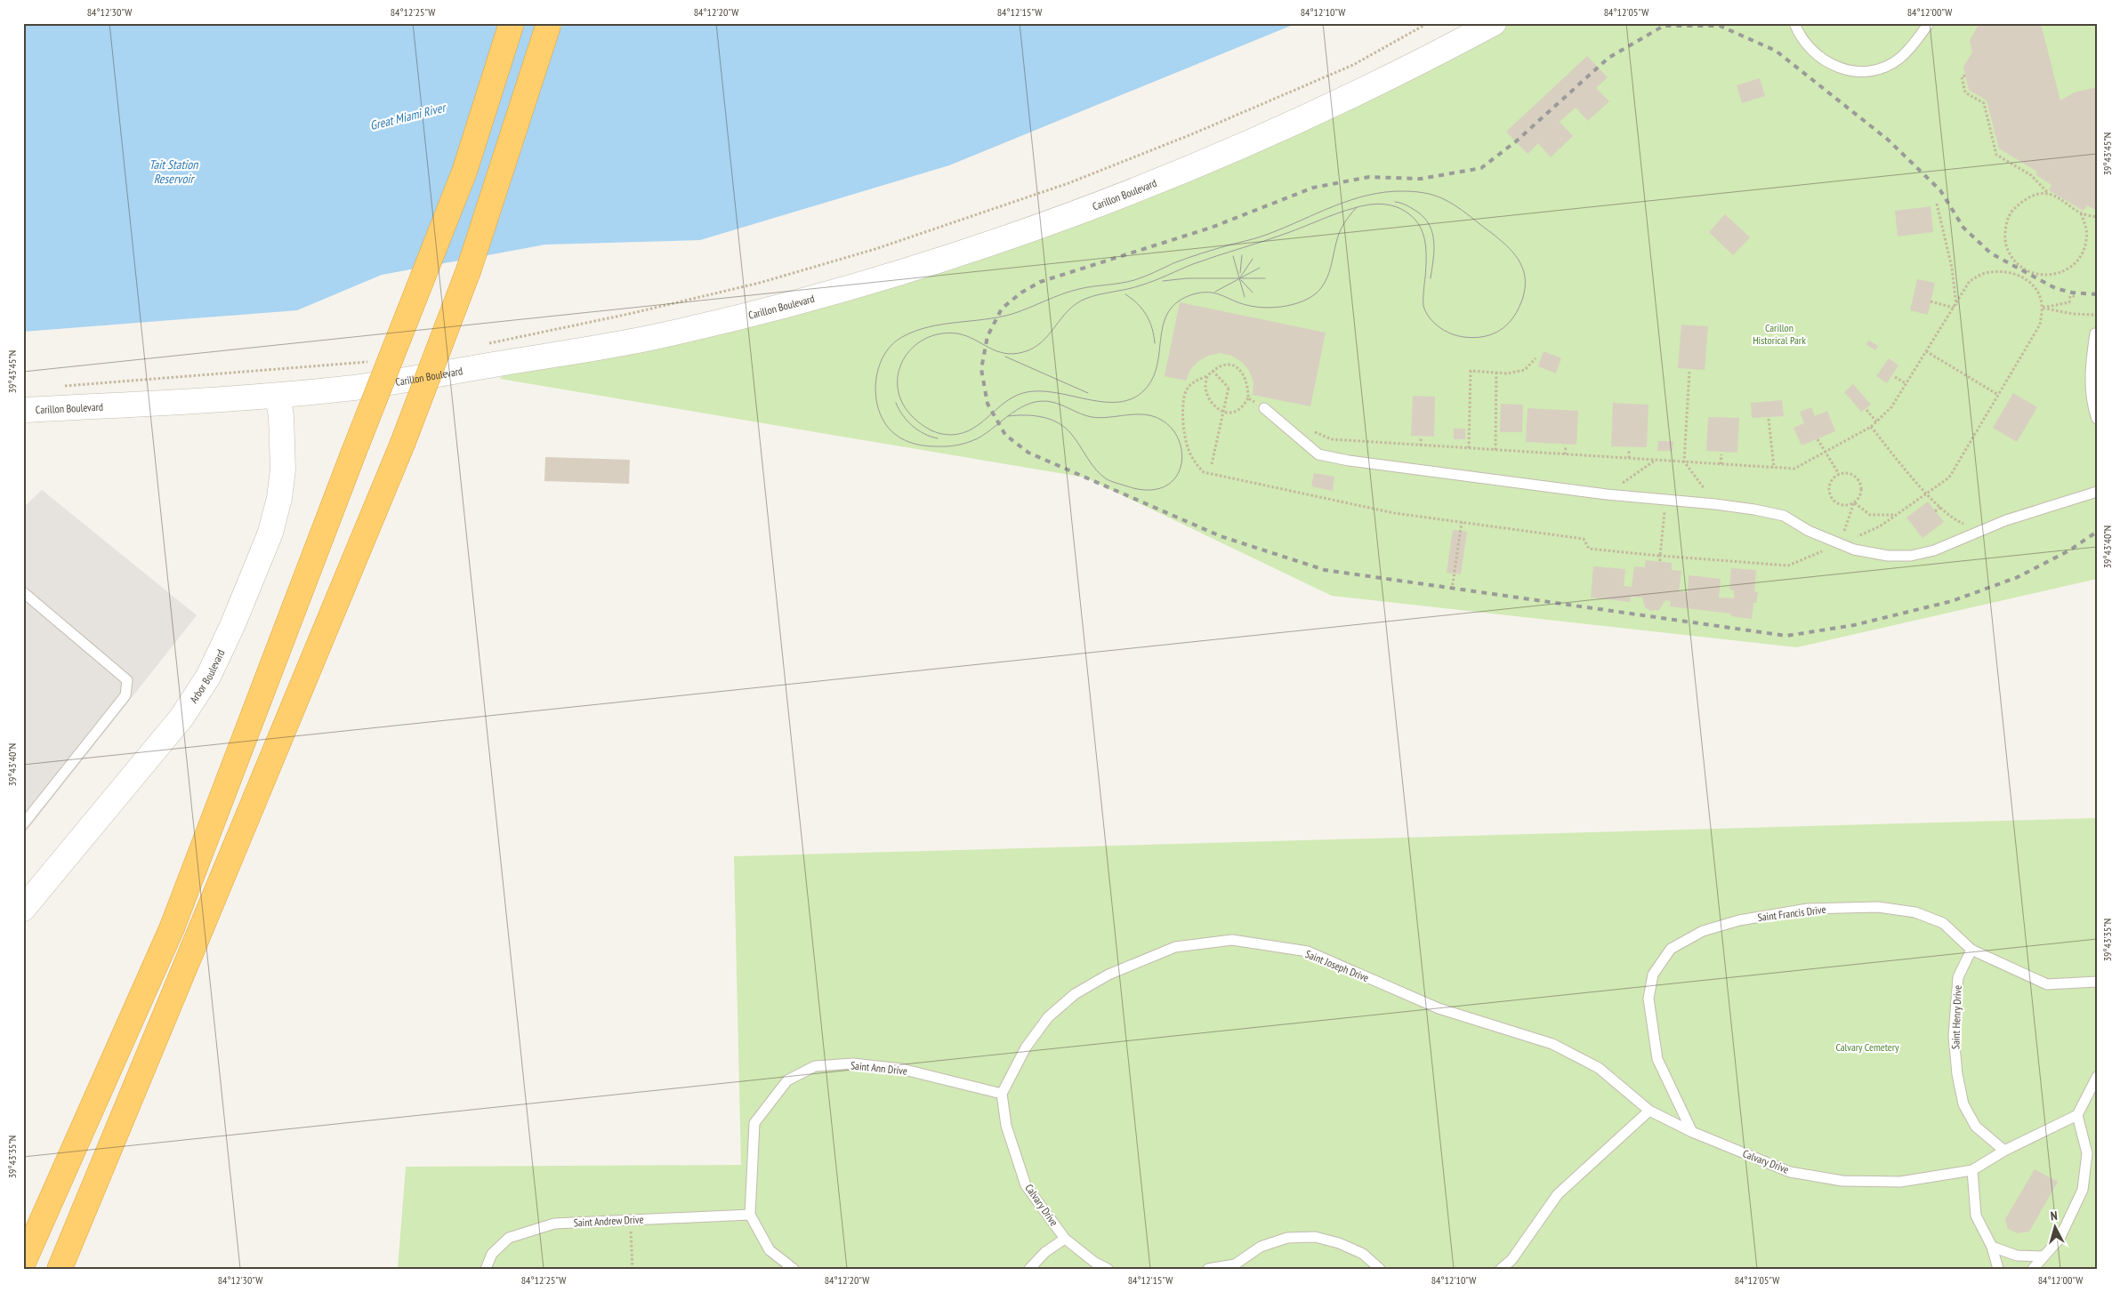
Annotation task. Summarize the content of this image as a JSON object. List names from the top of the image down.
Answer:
{
  "streets": {
    "street": ["Carillon Boulevard", "Arbor Boulevard"],
    "lane": [
      "Saint Francis Drive",
      "Saint Joseph Drive",
      "Saint Henry Drive",
      "Saint Ann Drive",
      "Calvary Drive",
      "Saint Andrew Drive"
    ]
  },
  "crossings": [
    ["Carillon Boulevard", "Arbor Boulevard"],
    ["Saint Francis Drive", "Saint Henry Drive"],
    ["Saint Francis Drive", "Calvary Drive"],
    ["Saint Joseph Drive", "Saint Ann Drive"],
    ["Saint Joseph Drive", "Calvary Drive"],
    ["Saint Henry Drive", "Calvary Drive"],
    ["Saint Ann Drive", "Calvary Drive"],
    ["Saint Ann Drive", "Saint Andrew Drive"]
  ],
  "water": ["Great Miami River", "Tait Station Reservoir"],
  "parks": ["Carillon Historical Park", "Calvary Cemetery"],
  "north": "top",
  "coordinates": [
    "84°12'30\"W",
    "84°12'25\"W",
    "84°12'20\"W",
    "84°12'15\"W",
    "84°12'10\"W",
    "84°12'05\"W",
    "84°12'00\"W",
    "39°43'45\"N",
    "39°43'40\"N",
    "39°43'35\"N"
  ]
}
